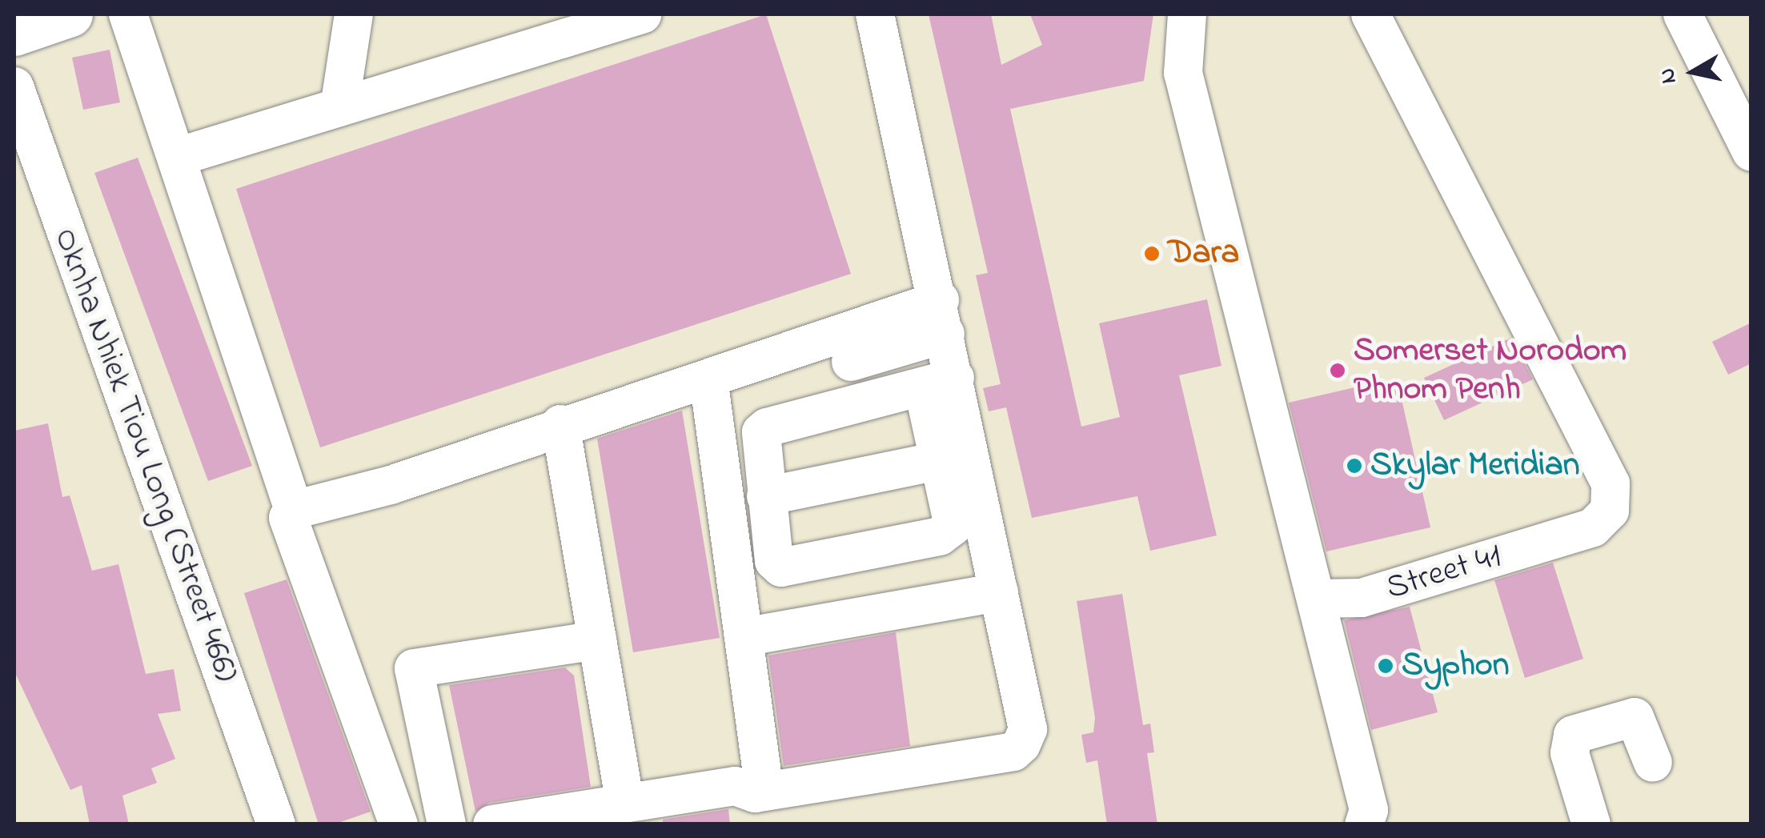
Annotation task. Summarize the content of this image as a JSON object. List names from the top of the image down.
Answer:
{
  "streets": {
    "street": ["Oknha Nhiek Tiou Long (Street 466)", "Street 41"]
  },
  "places": [
    "Dara",
    "Somerset Norodom Phnom Penh",
    "Skylar Meridian",
    "Syphon"
  ],
  "north": "left"
}
